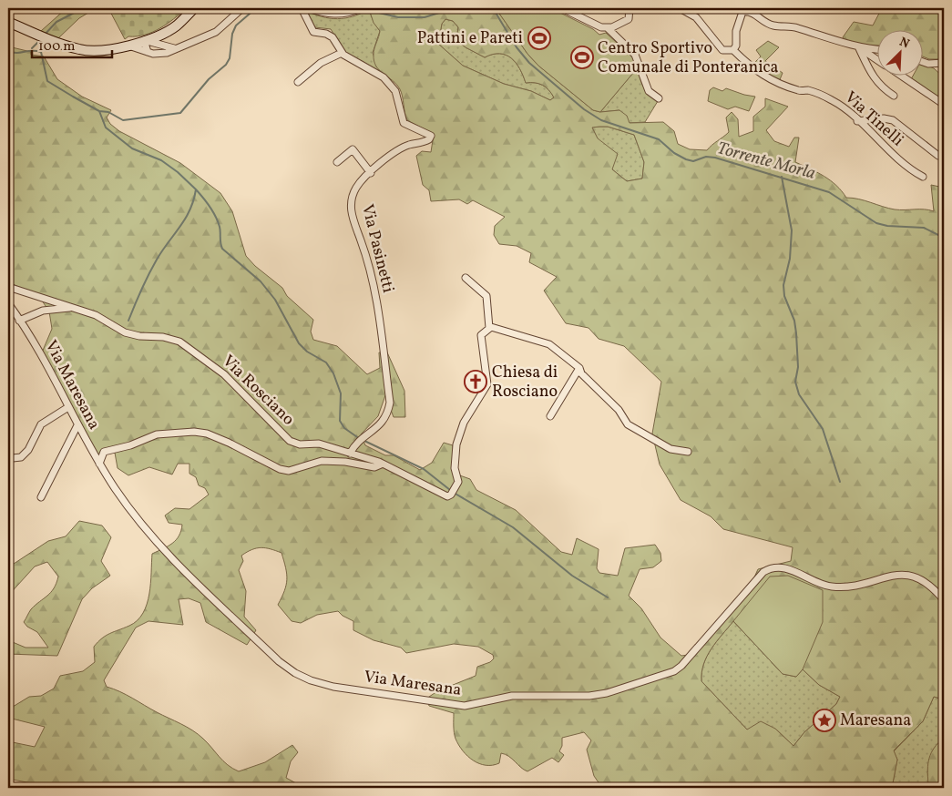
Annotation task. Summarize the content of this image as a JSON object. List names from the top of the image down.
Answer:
{
  "streets": {
    "street": [
      "Via Tinelli",
      "Via Pasinetti",
      "Via Maresana",
      "Via Rosciano"
    ]
  },
  "crossings": [
    ["Via Pasinetti", "Via Rosciano"]
  ],
  "water": ["Torrente Morla"],
  "places": {
    "sports": ["Pattini e Pareti", "Centro Sportivo Comunale di Ponteranica"],
    "church": ["Chiesa di Rosciano"],
    "place": ["Maresana"]
  },
  "scale_bar": "100 m",
  "north": "top right"
}
